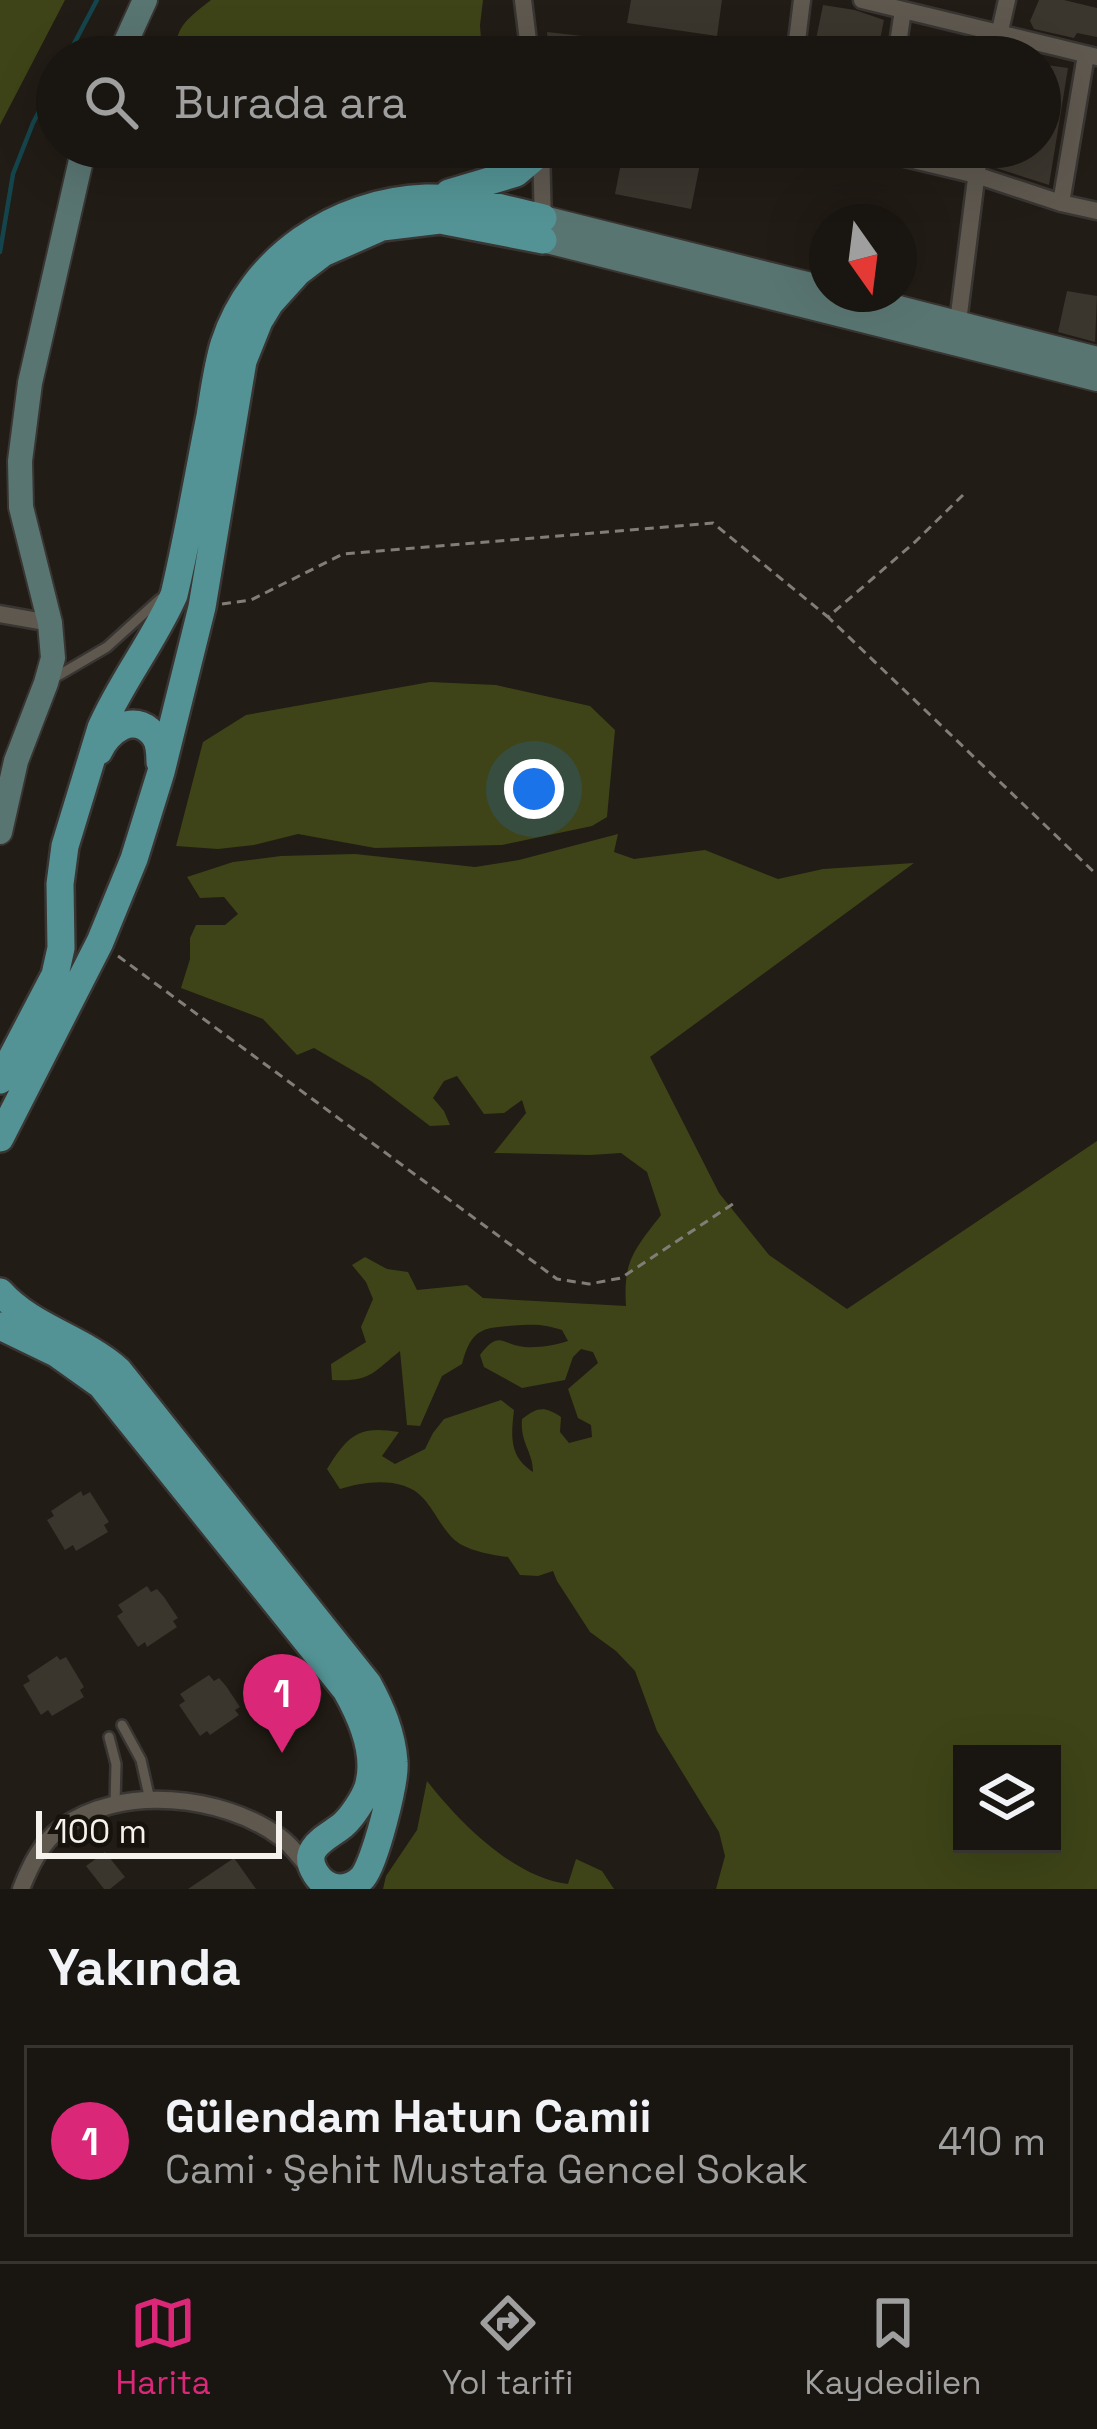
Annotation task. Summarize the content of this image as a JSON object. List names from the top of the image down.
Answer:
{
  "scale_bar": "100 m",
  "north": "bottom",
  "page": {
    "search": "Burada ara",
    "pins": "1",
    "scale": "100 m",
    "heading": "Yakında",
    "list": [
      {
        "mark": "1",
        "name": "Gülendam Hatun Camii",
        "note": "Cami · Şehit Mustafa Gencel Sokak",
        "value": "410 m"
      }
    ],
    "nav": ["Harita", "Yol tarifi", "Kaydedilen"]
  }
}
